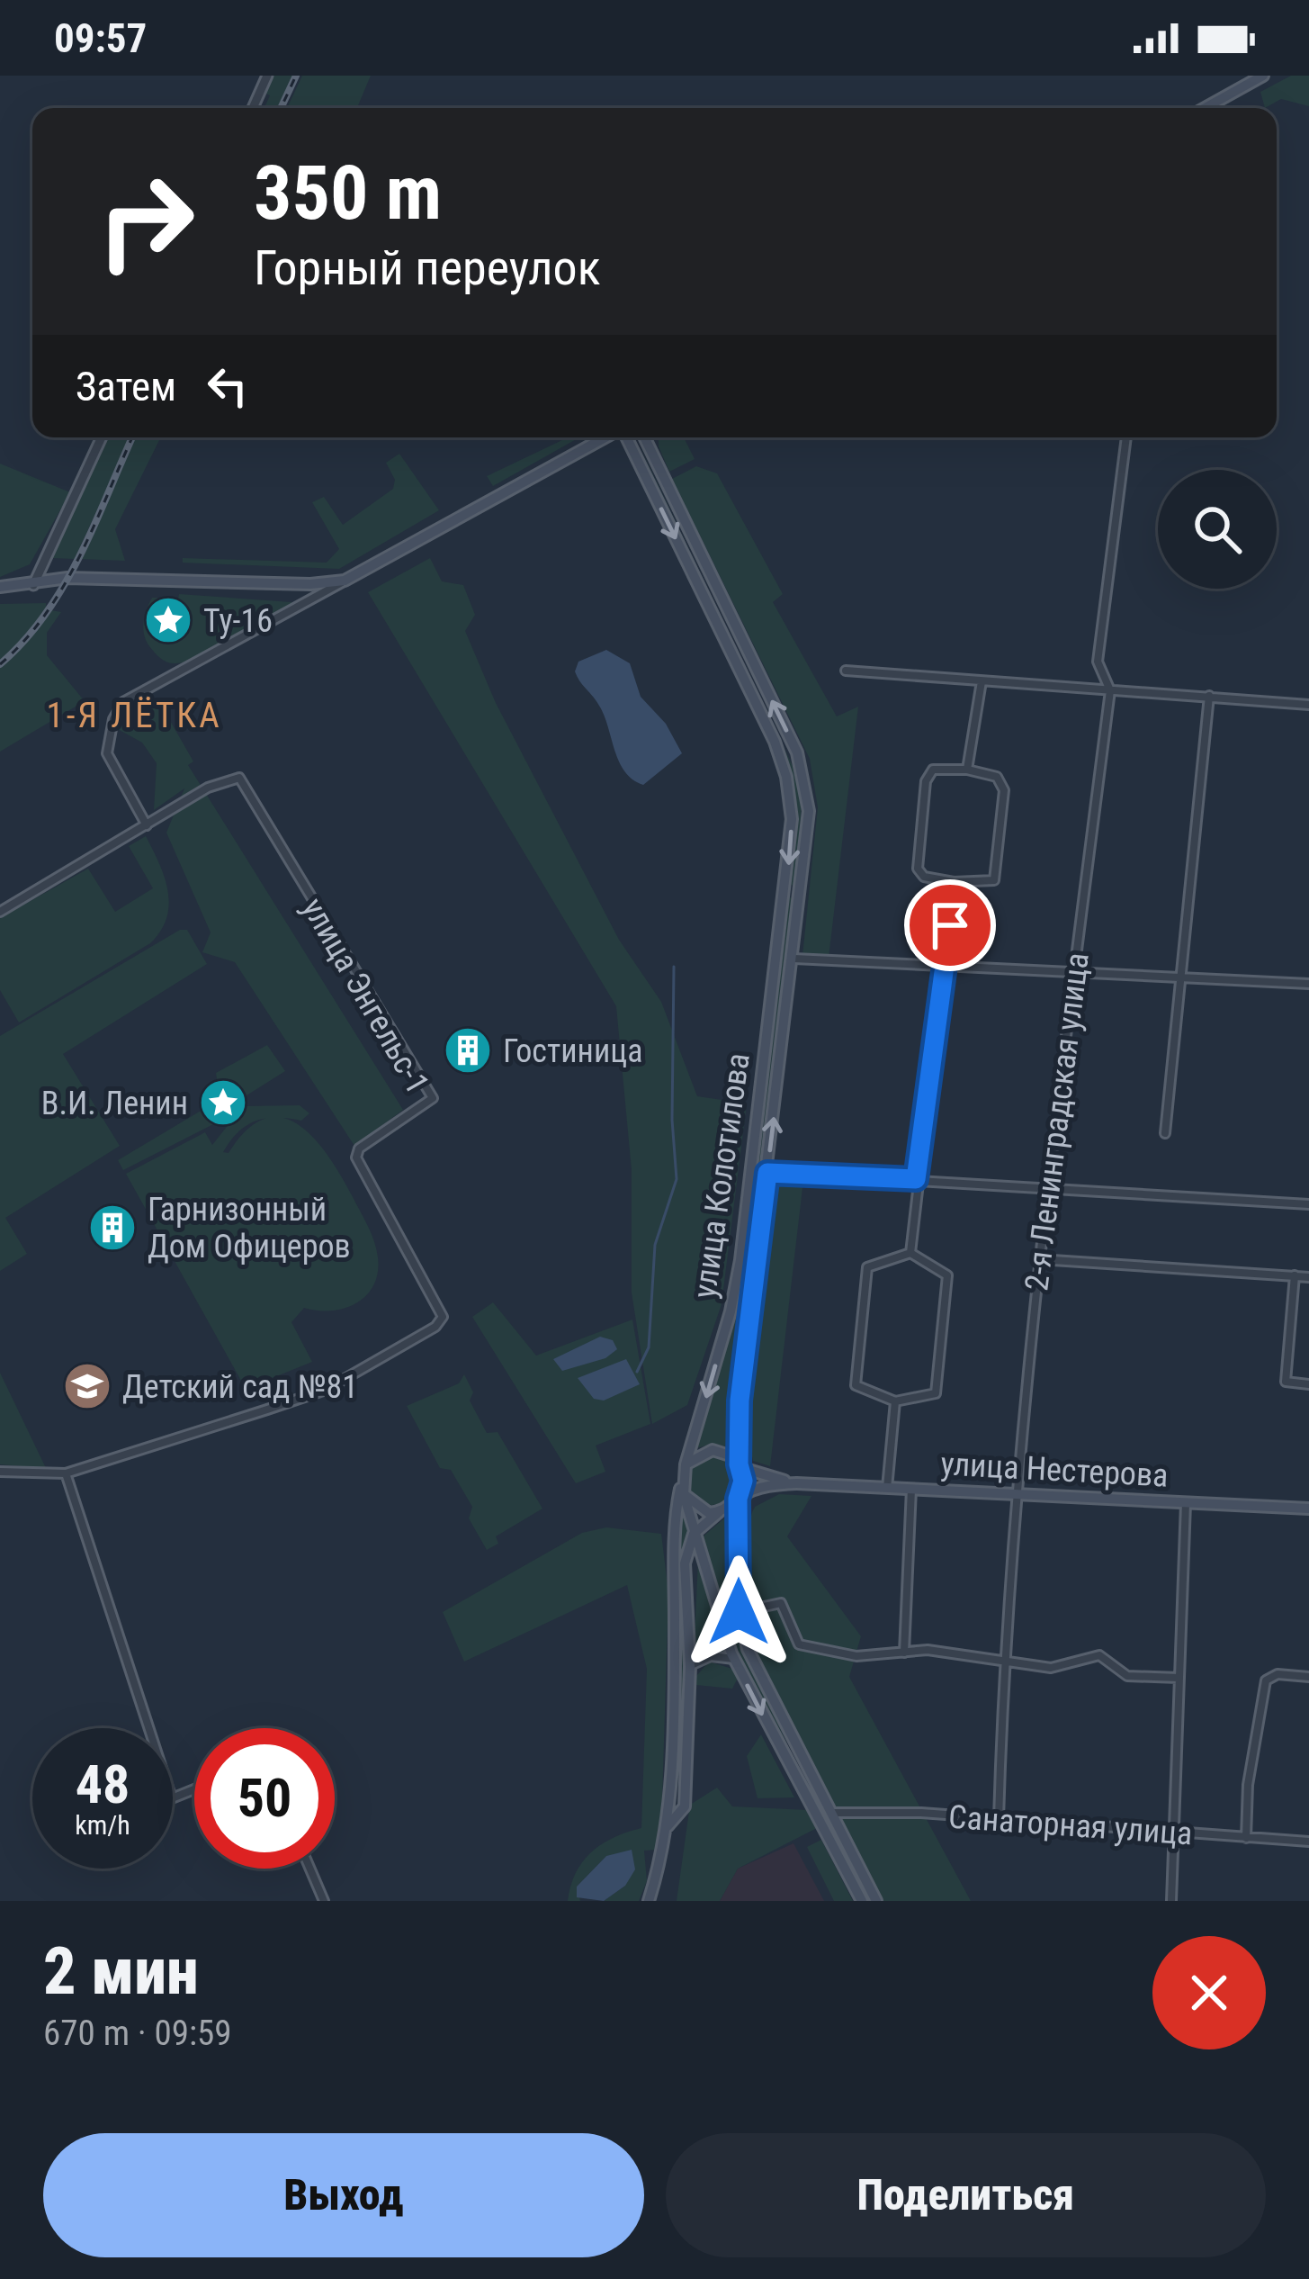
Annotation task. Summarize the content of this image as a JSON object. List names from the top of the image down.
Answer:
{
  "streets": {
    "main road": ["улица Колотилова", "улица Нестерова"],
    "street": ["улица Энгельс-1", "2-я Ленинградская улица", "Санаторная улица"]
  },
  "crossings": [
    ["2-я Ленинградская улица", "улица Нестерова"],
    ["2-я Ленинградская улица", "Санаторная улица"],
    ["улица Колотилова", "улица Нестерова"],
    ["улица Колотилова", "Санаторная улица"]
  ],
  "districts": ["1-Я ЛЁТКА"],
  "places": {
    "place": ["Ту-16", "В.И. Ленин"],
    "building": ["Гостиница", "Гарнизонный Дом Офицеров"],
    "school or university": ["Детский сад №81"]
  },
  "page": {
    "status": "09:57",
    "turn": ["350 m", "Горный переулок"],
    "then": "Затем",
    "speed": "48 km/h",
    "limit": "50",
    "heading": ["2 мин", "670 m · 09:59"],
    "buttons": ["Выход", "Поделиться"]
  }
}
